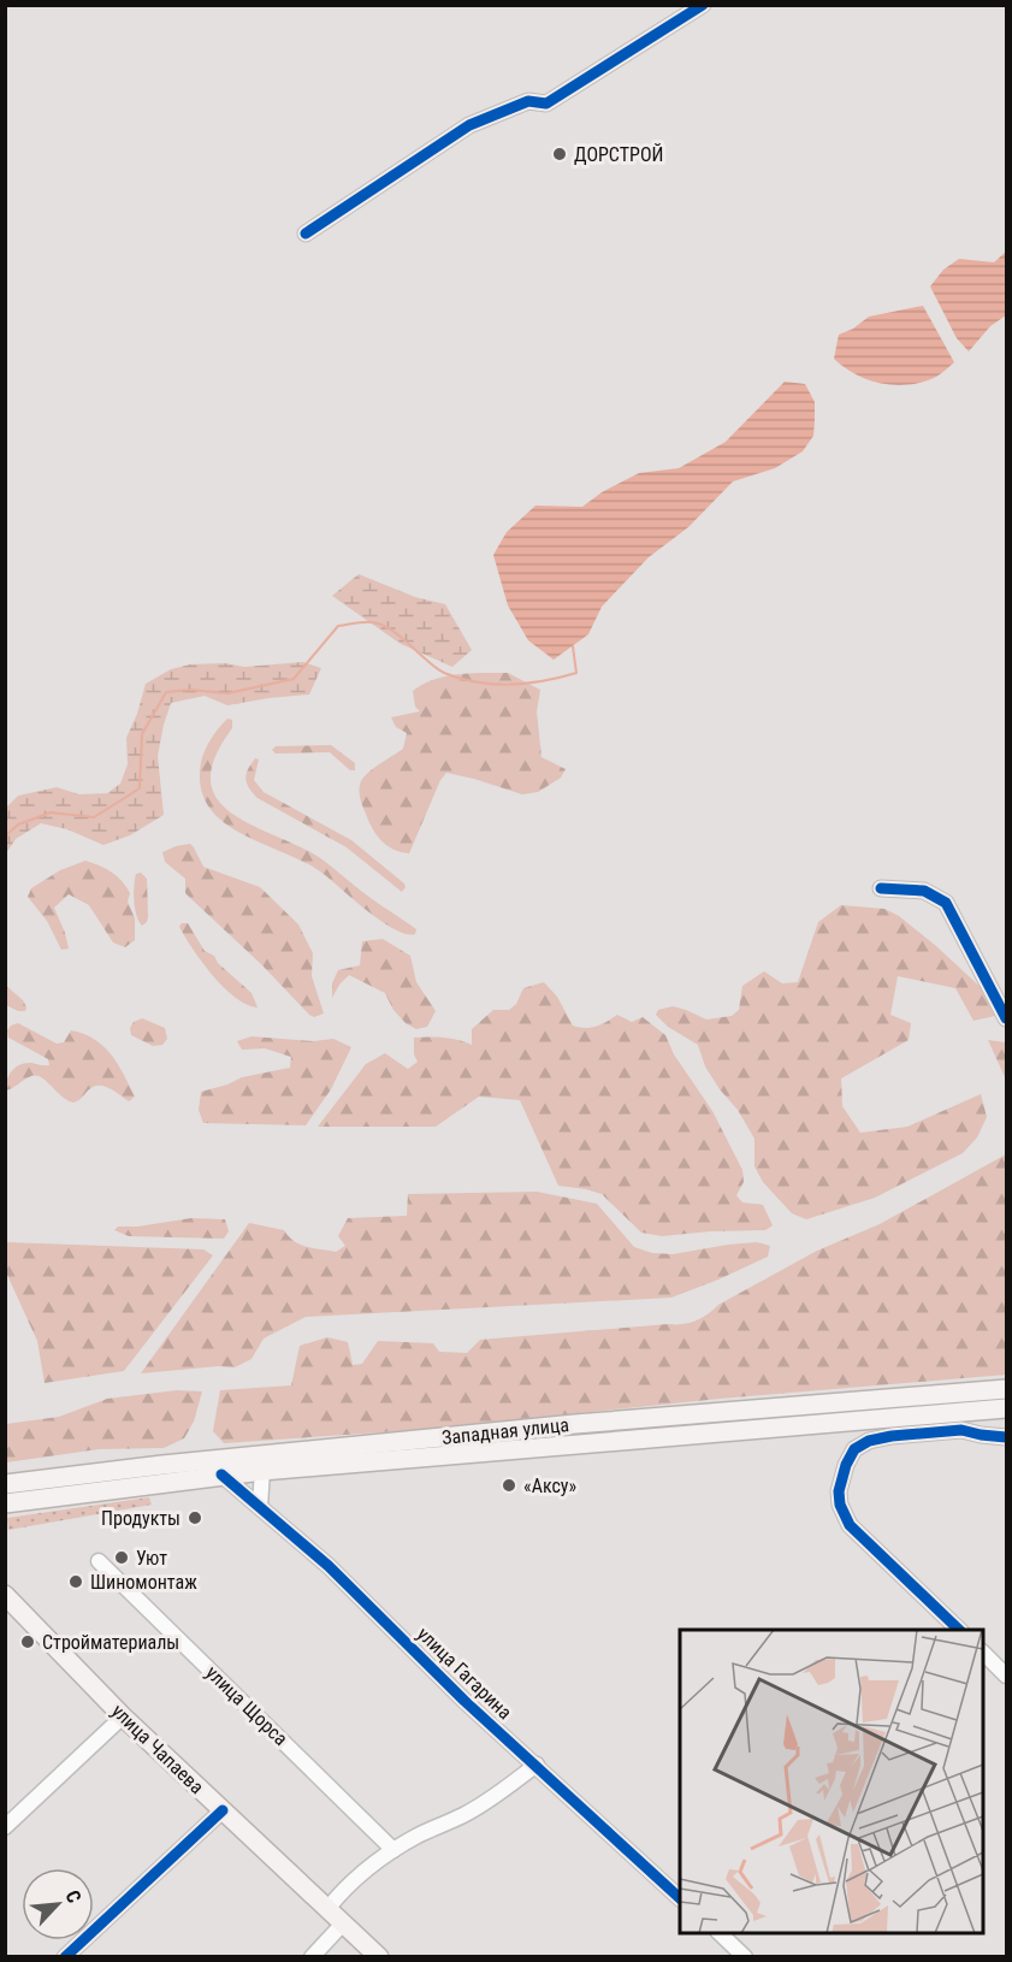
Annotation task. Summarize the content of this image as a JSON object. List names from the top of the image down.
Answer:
{
  "streets": {
    "main road": ["Западная улица", "улица Чапаева"],
    "street": ["улица Гагарина", "улица Щорса"]
  },
  "crossings": [
    ["Западная улица", "улица Гагарина"]
  ],
  "places": [
    "ДОРСТРОЙ",
    "«Аксу»",
    "Продукты",
    "Уют",
    "Шиномонтаж",
    "Стройматериалы"
  ],
  "north": "top right"
}
